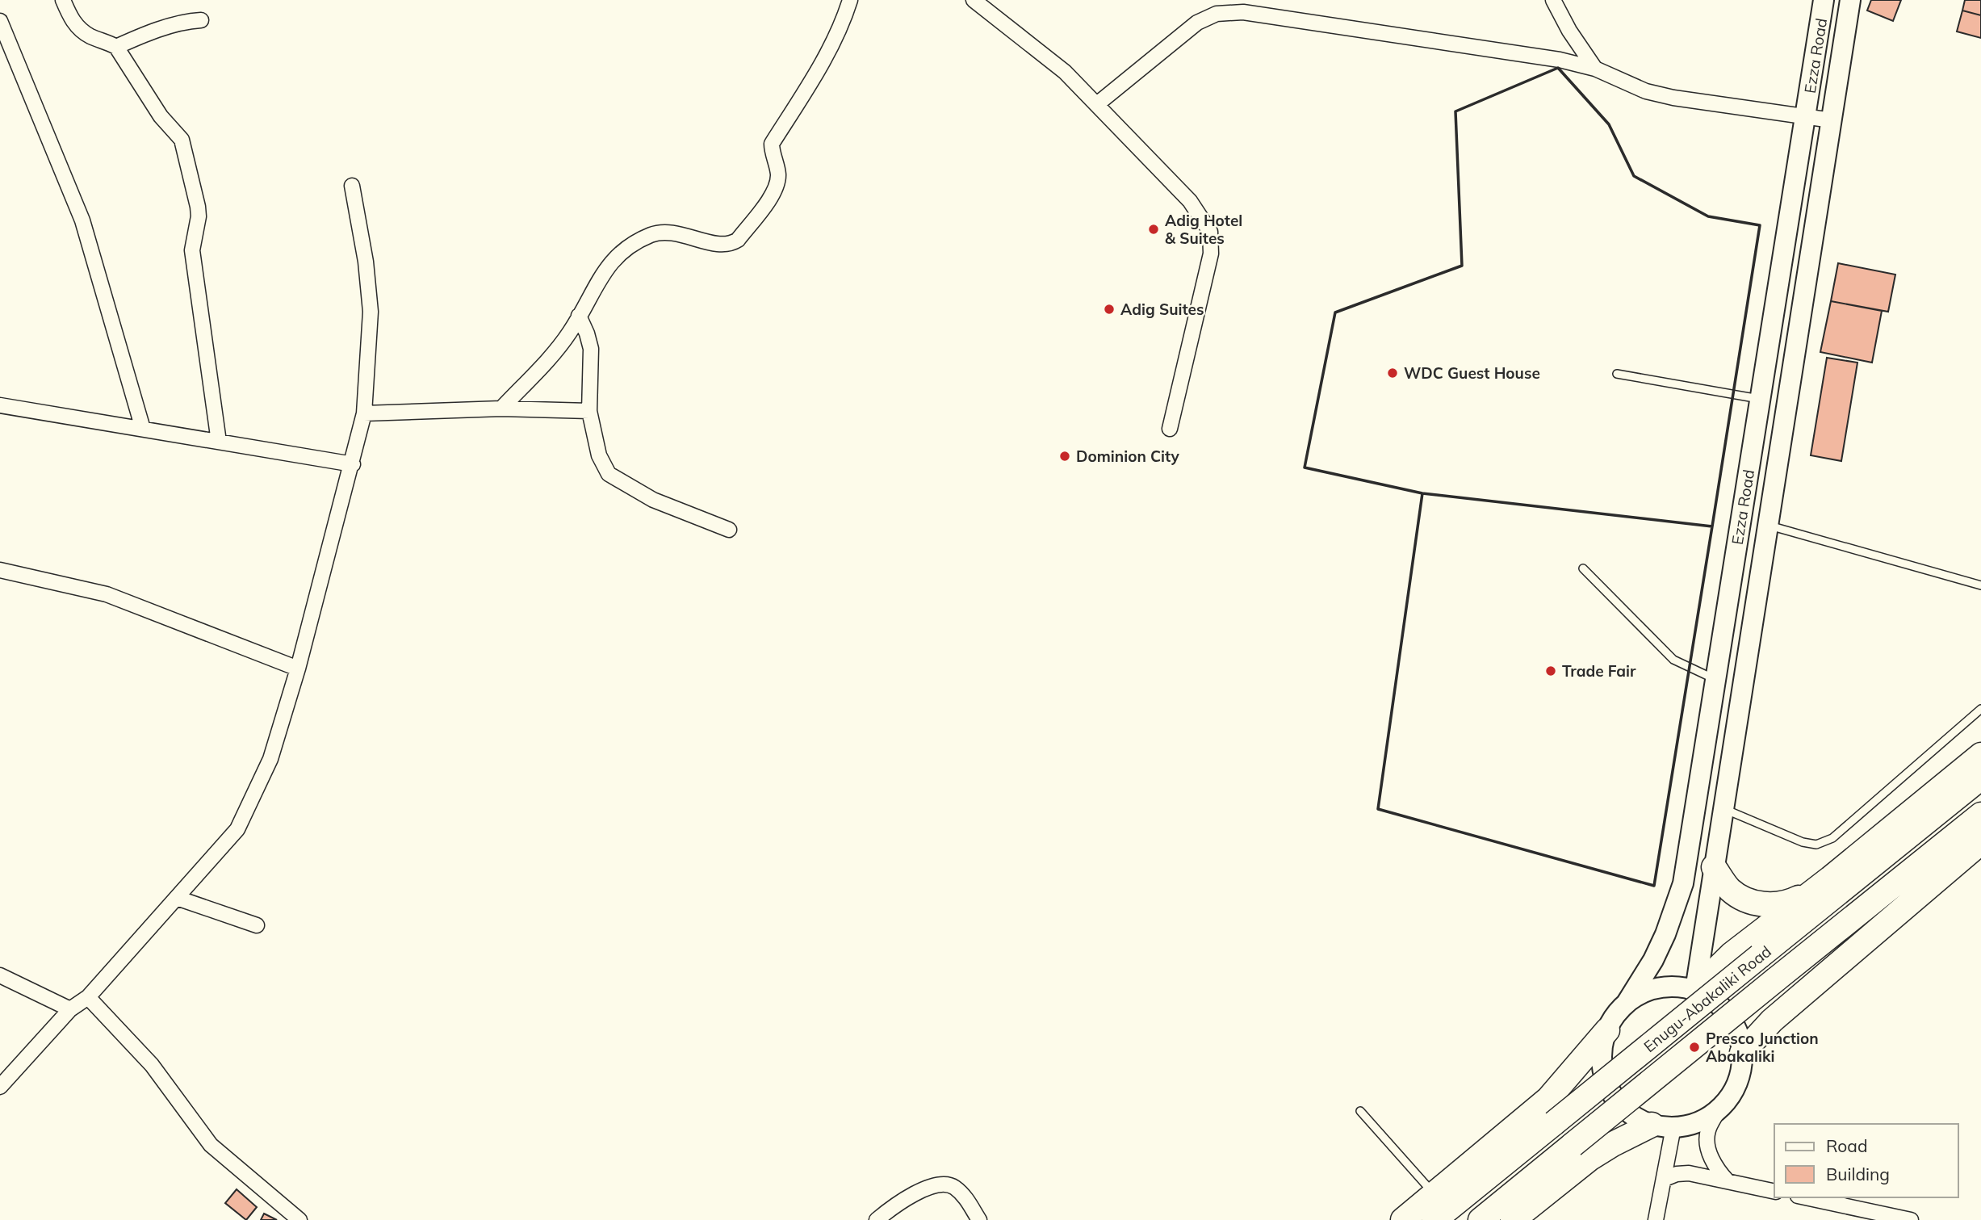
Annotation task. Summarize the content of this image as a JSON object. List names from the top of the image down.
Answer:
{
  "streets": {
    "highway": ["Enugu-Abakaliki Road"],
    "main road": ["Ezza Road"]
  },
  "places": [
    "Adig Hotel & Suites",
    "Adig Suites",
    "WDC Guest House",
    "Dominion City",
    "Trade Fair",
    "Presco Junction Abakaliki"
  ],
  "legend": ["Road", "Building"]
}
